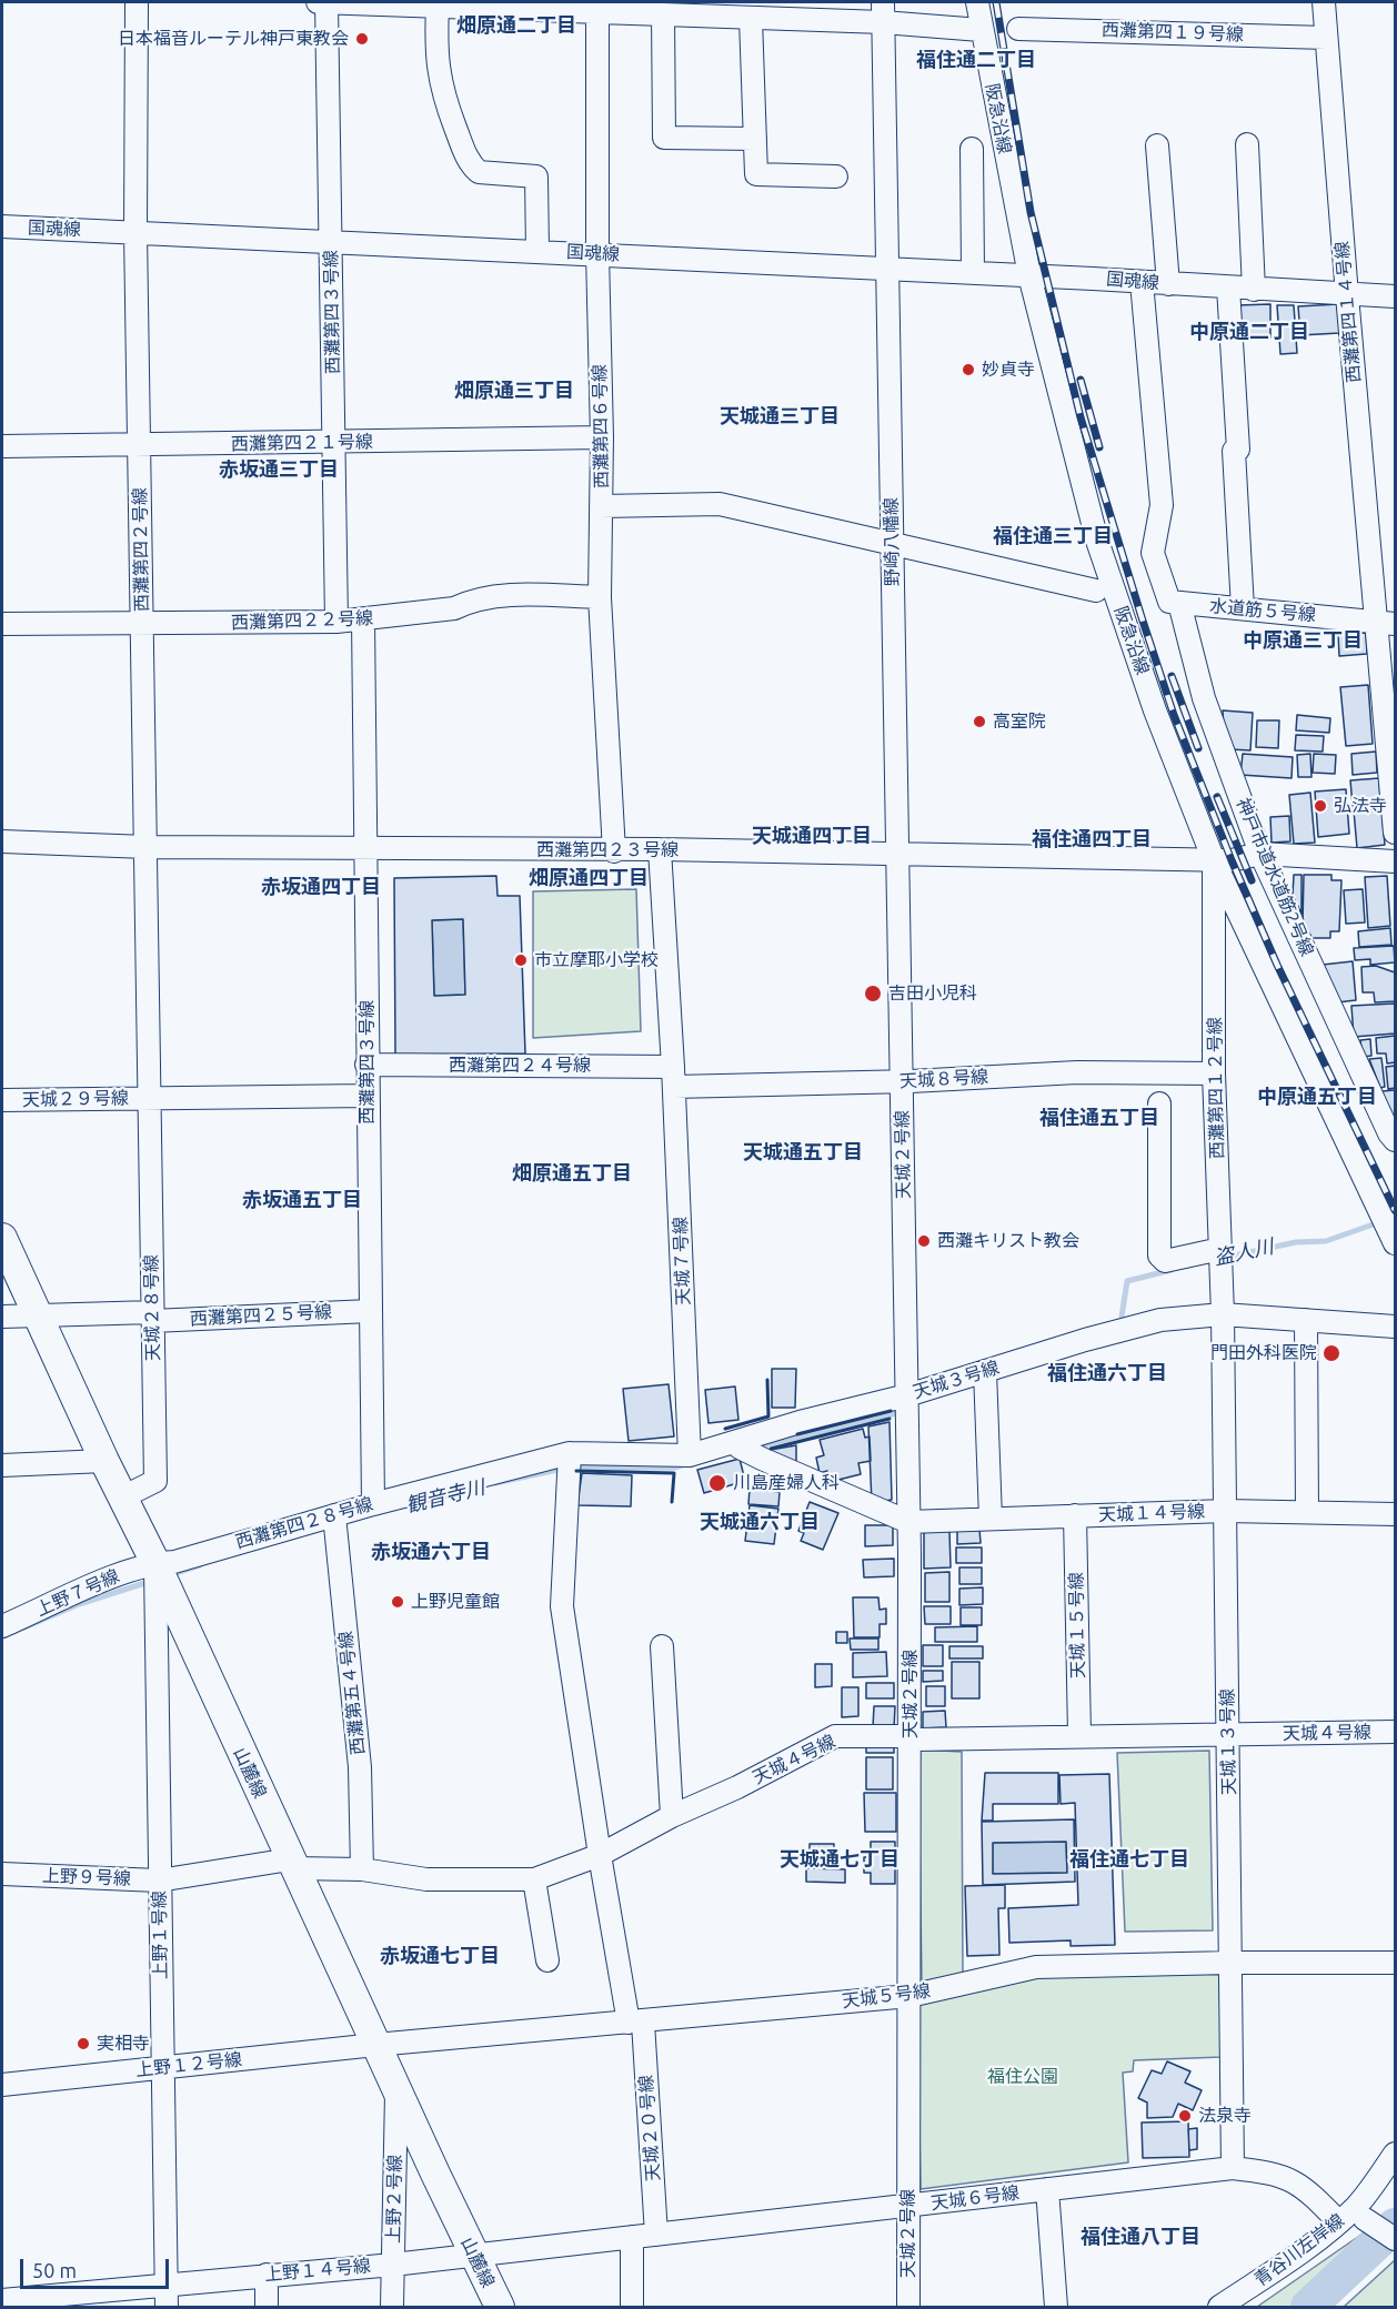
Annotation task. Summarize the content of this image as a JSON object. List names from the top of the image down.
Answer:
{
  "streets": {
    "main road": ["山麓線"],
    "street": [
      "西灘第四１９号線",
      "阪急沿線",
      "国魂線",
      "西灘第四３号線",
      "西灘第四１４号線",
      "西灘第四６号線",
      "西灘第四２１号線",
      "野崎八幡線",
      "西灘第四２号線",
      "水道筋５号線",
      "西灘第四２２号線",
      "西灘第四２３号線",
      "神戸市道水道筋2号線",
      "西灘第四２４号線",
      "天城８号線",
      "西灘第四１２号線",
      "天城２９号線",
      "天城２号線",
      "天城７号線",
      "天城２８号線",
      "西灘第四２５号線",
      "天城３号線",
      "天城１４号線",
      "西灘第四２８号線",
      "上野７号線",
      "天城１５号線",
      "西灘第五４号線",
      "天城４号線",
      "天城１３号線",
      "上野９号線",
      "上野１号線",
      "天城５号線",
      "上野１２号線",
      "天城２０号線",
      "天城６号線",
      "上野２号線",
      "青谷川左岸線",
      "上野１４号線"
    ]
  },
  "crossings": [
    ["西灘第四１９号線", "西灘第四１４号線"],
    ["阪急沿線", "国魂線"],
    ["阪急沿線", "西灘第四２３号線"],
    ["阪急沿線", "西灘第四１２号線"],
    ["国魂線", "西灘第四３号線"],
    ["国魂線", "西灘第四１４号線"],
    ["国魂線", "西灘第四６号線"],
    ["国魂線", "野崎八幡線"],
    ["国魂線", "西灘第四２号線"],
    ["西灘第四３号線", "西灘第四２１号線"],
    ["西灘第四３号線", "西灘第四２２号線"],
    ["西灘第四３号線", "西灘第四２３号線"],
    ["西灘第四３号線", "西灘第四２４号線"],
    ["西灘第四３号線", "西灘第四２５号線"],
    ["西灘第四３号線", "西灘第四２８号線"],
    ["西灘第四１４号線", "水道筋５号線"],
    ["西灘第四６号線", "西灘第四２１号線"],
    ["西灘第四６号線", "西灘第四２２号線"],
    ["西灘第四６号線", "西灘第四２３号線"],
    ["西灘第四２１号線", "西灘第四２号線"],
    ["野崎八幡線", "西灘第四２３号線"],
    ["野崎八幡線", "天城８号線"],
    ["野崎八幡線", "天城２号線"],
    ["西灘第四２号線", "西灘第四２２号線"],
    ["西灘第四２号線", "西灘第四２３号線"],
    ["西灘第四２号線", "天城２９号線"],
    ["西灘第四２号線", "天城２８号線"],
    ["水道筋５号線", "神戸市道水道筋2号線"],
    ["西灘第四２３号線", "神戸市道水道筋2号線"],
    ["西灘第四２３号線", "西灘第四１２号線"],
    ["西灘第四２４号線", "天城８号線"],
    ["西灘第四２４号線", "天城７号線"],
    ["天城８号線", "西灘第四１２号線"],
    ["天城８号線", "天城２号線"],
    ["天城８号線", "天城７号線"],
    ["西灘第四１２号線", "天城３号線"],
    ["西灘第四１２号線", "天城１３号線"],
    ["天城２９号線", "天城２８号線"],
    ["天城２号線", "天城３号線"],
    ["天城２号線", "天城１４号線"],
    ["天城２号線", "天城４号線"],
    ["天城２号線", "天城５号線"],
    ["天城２号線", "天城６号線"],
    ["天城７号線", "天城３号線"],
    ["天城７号線", "西灘第四２８号線"],
    ["天城２８号線", "西灘第四２５号線"],
    ["天城２８号線", "山麓線"],
    ["西灘第四２５号線", "山麓線"],
    ["天城３号線", "西灘第四２８号線"],
    ["天城３号線", "天城１３号線"],
    ["天城１４号線", "天城１５号線"],
    ["天城１４号線", "天城１３号線"],
    ["西灘第四２８号線", "上野７号線"],
    ["西灘第四２８号線", "西灘第五４号線"],
    ["西灘第四２８号線", "山麓線"],
    ["西灘第四２８号線", "上野１号線"],
    ["西灘第四２８号線", "天城２０号線"],
    ["上野７号線", "山麓線"],
    ["上野７号線", "上野１号線"],
    ["天城１５号線", "天城４号線"],
    ["西灘第五４号線", "天城４号線"],
    ["天城４号線", "天城１３号線"],
    ["天城４号線", "山麓線"],
    ["天城４号線", "上野９号線"],
    ["天城４号線", "天城２０号線"],
    ["天城１３号線", "天城５号線"],
    ["天城１３号線", "天城６号線"],
    ["山麓線", "上野９号線"],
    ["山麓線", "上野１号線"],
    ["山麓線", "天城５号線"],
    ["山麓線", "上野１２号線"],
    ["山麓線", "天城６号線"],
    ["山麓線", "上野２号線"],
    ["山麓線", "上野１４号線"],
    ["上野９号線", "上野１号線"],
    ["上野１号線", "上野１２号線"],
    ["上野１号線", "上野１４号線"],
    ["天城５号線", "上野１２号線"],
    ["天城５号線", "天城２０号線"],
    ["天城２０号線", "天城６号線"],
    ["天城６号線", "青谷川左岸線"],
    ["天城６号線", "上野１４号線"],
    ["上野２号線", "上野１４号線"]
  ],
  "districts": [
    "畑原通二丁目",
    "福住通二丁目",
    "中原通二丁目",
    "畑原通三丁目",
    "天城通三丁目",
    "赤坂通三丁目",
    "福住通三丁目",
    "中原通三丁目",
    "天城通四丁目",
    "福住通四丁目",
    "畑原通四丁目",
    "赤坂通四丁目",
    "中原通五丁目",
    "福住通五丁目",
    "天城通五丁目",
    "畑原通五丁目",
    "赤坂通五丁目",
    "福住通六丁目",
    "天城通六丁目",
    "赤坂通六丁目",
    "天城通七丁目",
    "福住通七丁目",
    "赤坂通七丁目",
    "福住通八丁目"
  ],
  "water": ["盗人川", "観音寺川"],
  "parks": ["福住公園"],
  "places": [
    "日本福音ルーテル神戸東教会",
    "妙貞寺",
    "高室院",
    "弘法寺",
    "市立摩耶小学校",
    "吉田小児科",
    "西灘キリスト教会",
    "門田外科医院",
    "川島産婦人科",
    "上野児童館",
    "実相寺",
    "法泉寺"
  ],
  "scale_bar": "50 m"
}
